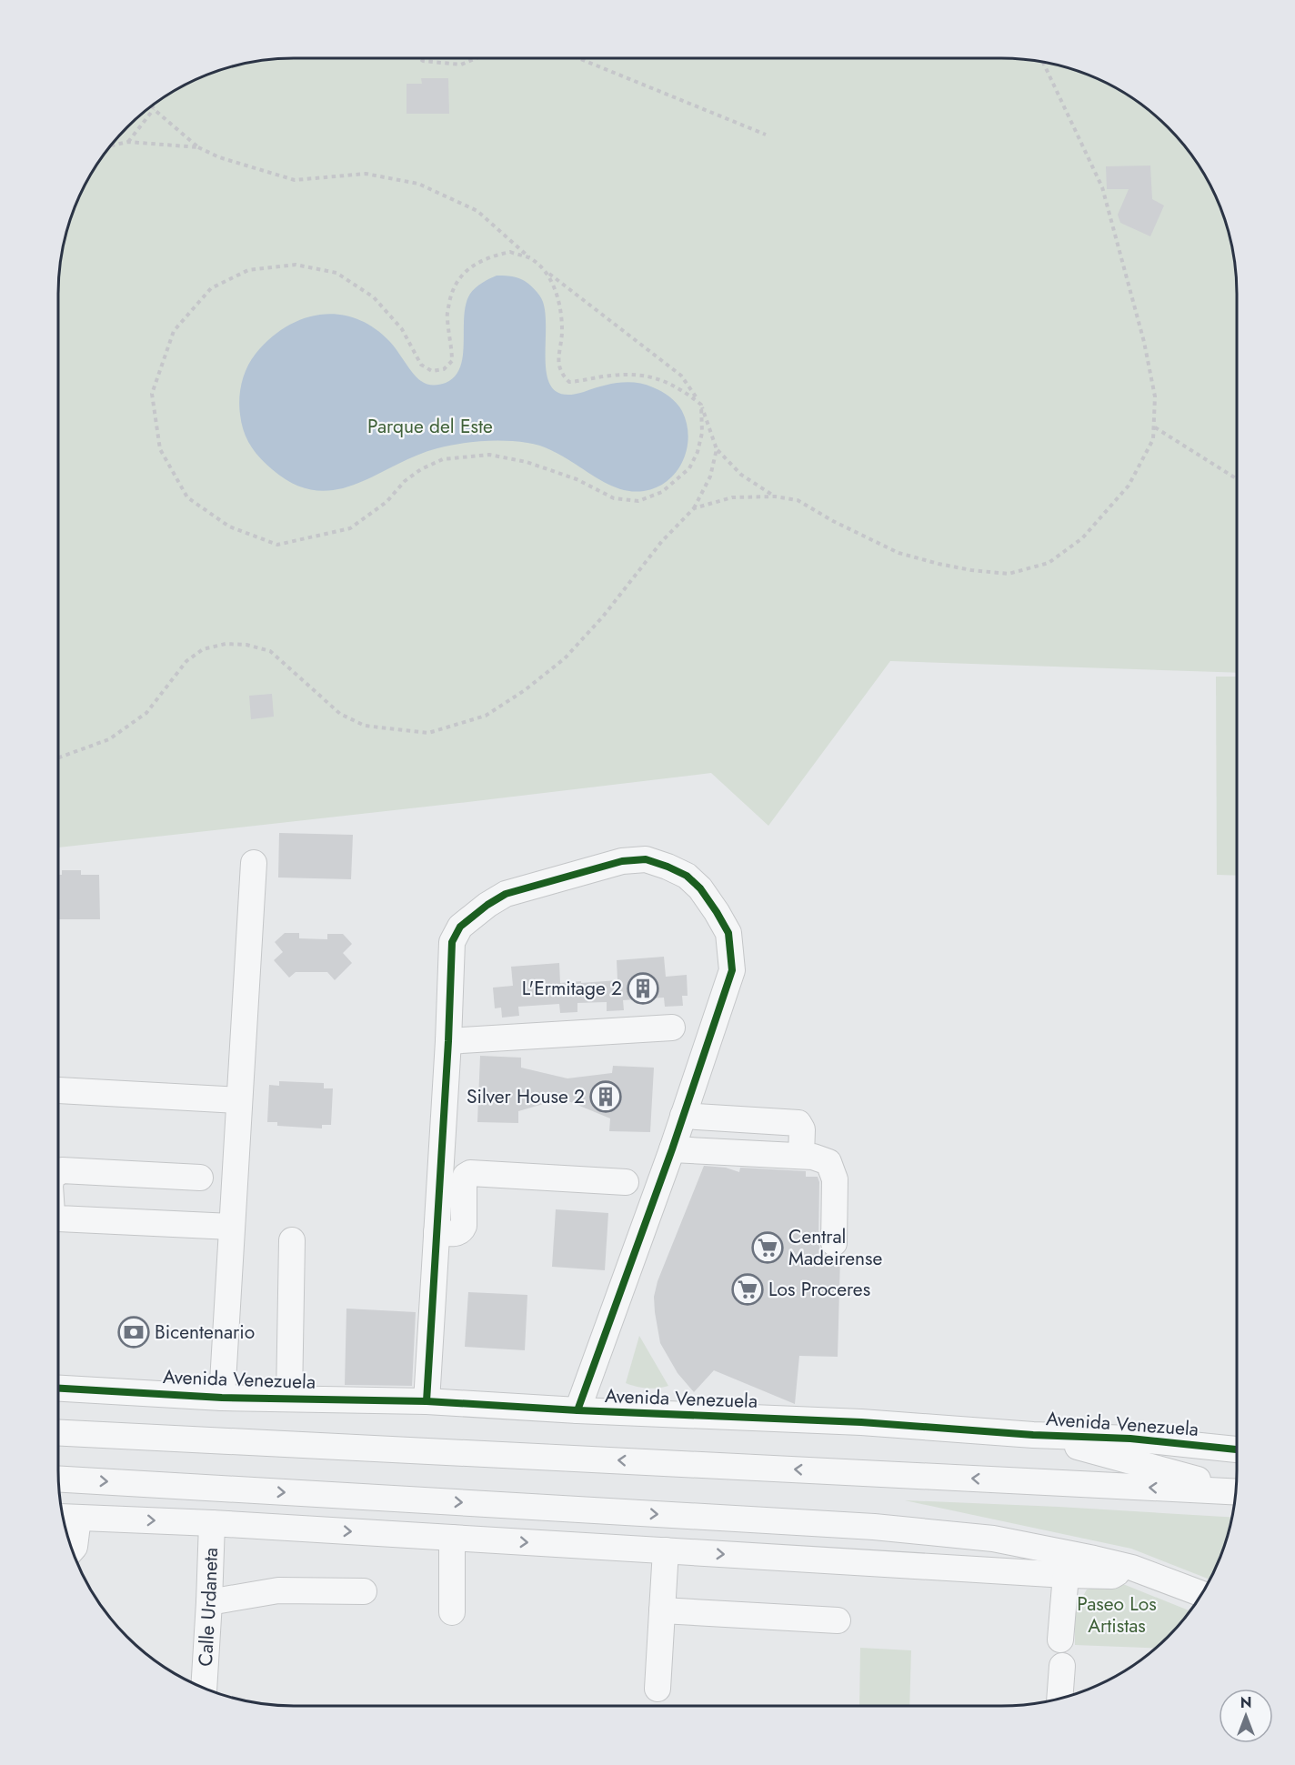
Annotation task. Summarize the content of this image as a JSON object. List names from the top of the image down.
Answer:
{
  "streets": {
    "street": ["Avenida Venezuela", "Calle Urdaneta"]
  },
  "parks": ["Parque del Este", "Paseo Los Artistas"],
  "places": {
    "building": ["L'Ermitage 2", "Silver House 2"],
    "supermarket": ["Central Madeirense", "Los Proceres"],
    "bank": ["Bicentenario"]
  },
  "north": "top"
}
